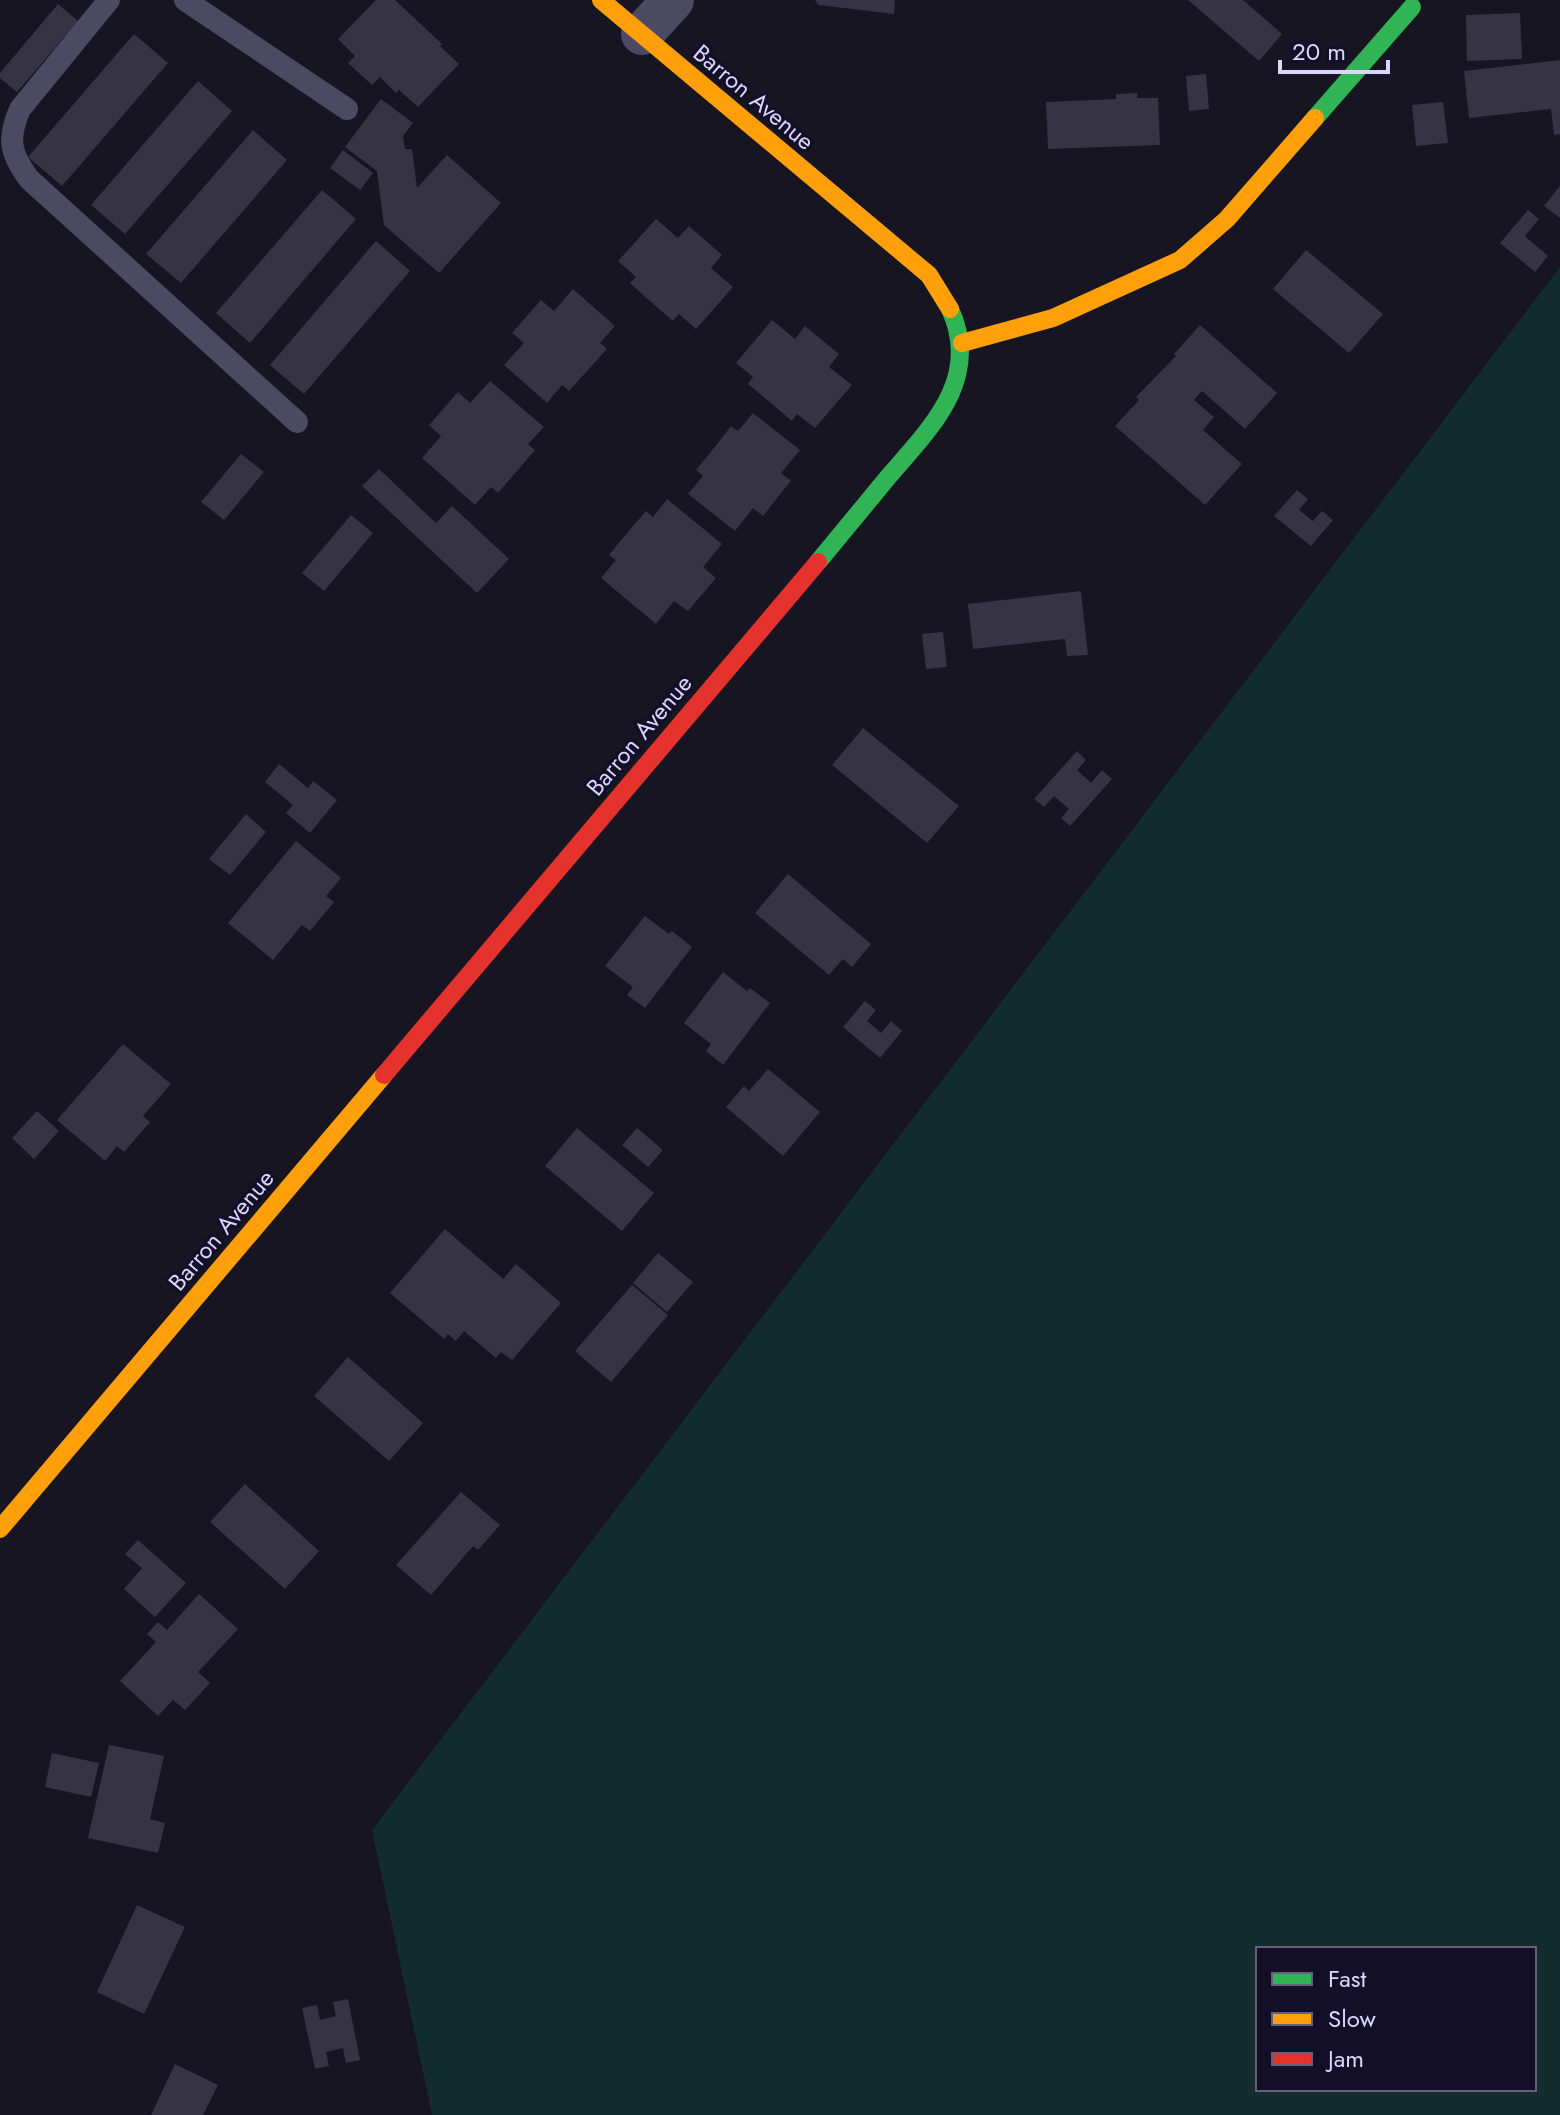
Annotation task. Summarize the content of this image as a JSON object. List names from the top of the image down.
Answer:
{
  "streets": {
    "street": ["Barron Avenue"]
  },
  "legend": ["Fast", "Slow", "Jam"],
  "scale_bar": "20 m"
}
